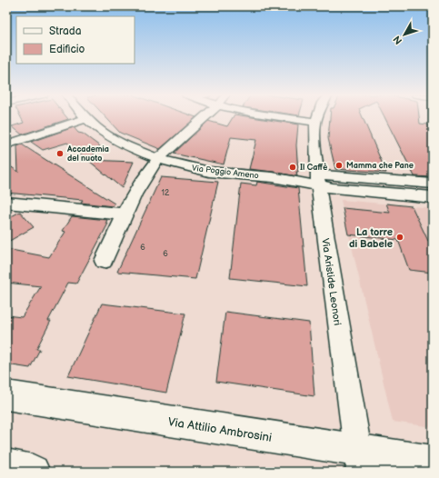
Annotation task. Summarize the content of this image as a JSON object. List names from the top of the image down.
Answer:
{
  "streets": {
    "street": ["Via Poggio Ameno", "Via Aristide Leonori", "Via Attilio Ambrosini"]
  },
  "crossings": [
    ["Via Poggio Ameno", "Via Aristide Leonori"],
    ["Via Aristide Leonori", "Via Attilio Ambrosini"]
  ],
  "places": [
    "Accademia del nuoto",
    "Mamma che Pane",
    "Il Caffè",
    "La torre di Babele"
  ],
  "house_numbers": ["12", "6", "6"],
  "legend": ["Strada", "Edificio"],
  "north": "bottom left"
}
